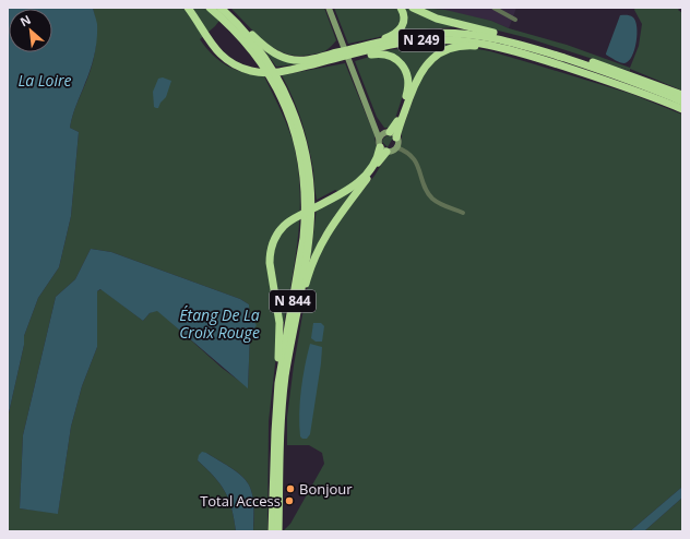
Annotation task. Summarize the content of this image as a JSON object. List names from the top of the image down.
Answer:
{
  "streets": {
    "highway": ["N 249", "N 844"]
  },
  "crossings": [
    ["N 249", "N 844"]
  ],
  "water": ["La Loire", "Étang De La Croix Rouge"],
  "places": ["Bonjour", "Total Access"],
  "north": "top left"
}
